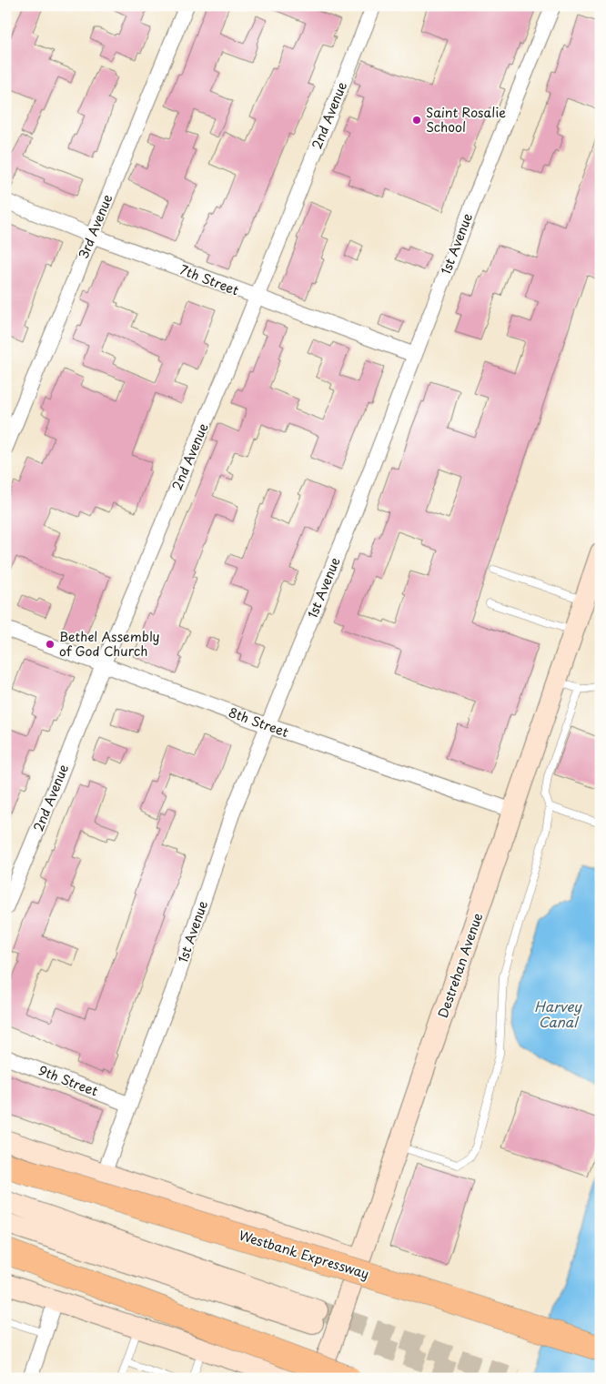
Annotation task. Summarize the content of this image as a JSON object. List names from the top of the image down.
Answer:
{
  "streets": {
    "highway": ["Westbank Expressway"],
    "main road": ["Destrehan Avenue"],
    "street": [
      "2nd Avenue",
      "3rd Avenue",
      "1st Avenue",
      "7th Street",
      "8th Street",
      "9th Street"
    ]
  },
  "crossings": [
    ["2nd Avenue", "7th Street"],
    ["2nd Avenue", "8th Street"],
    ["3rd Avenue", "7th Street"],
    ["1st Avenue", "7th Street"],
    ["1st Avenue", "8th Street"],
    ["1st Avenue", "9th Street"],
    ["1st Avenue", "Westbank Expressway"],
    ["8th Street", "Destrehan Avenue"],
    ["Destrehan Avenue", "Westbank Expressway"]
  ],
  "water": ["Harvey Canal"],
  "places": ["Saint Rosalie School", "Bethel Assembly of God Church"]
}
